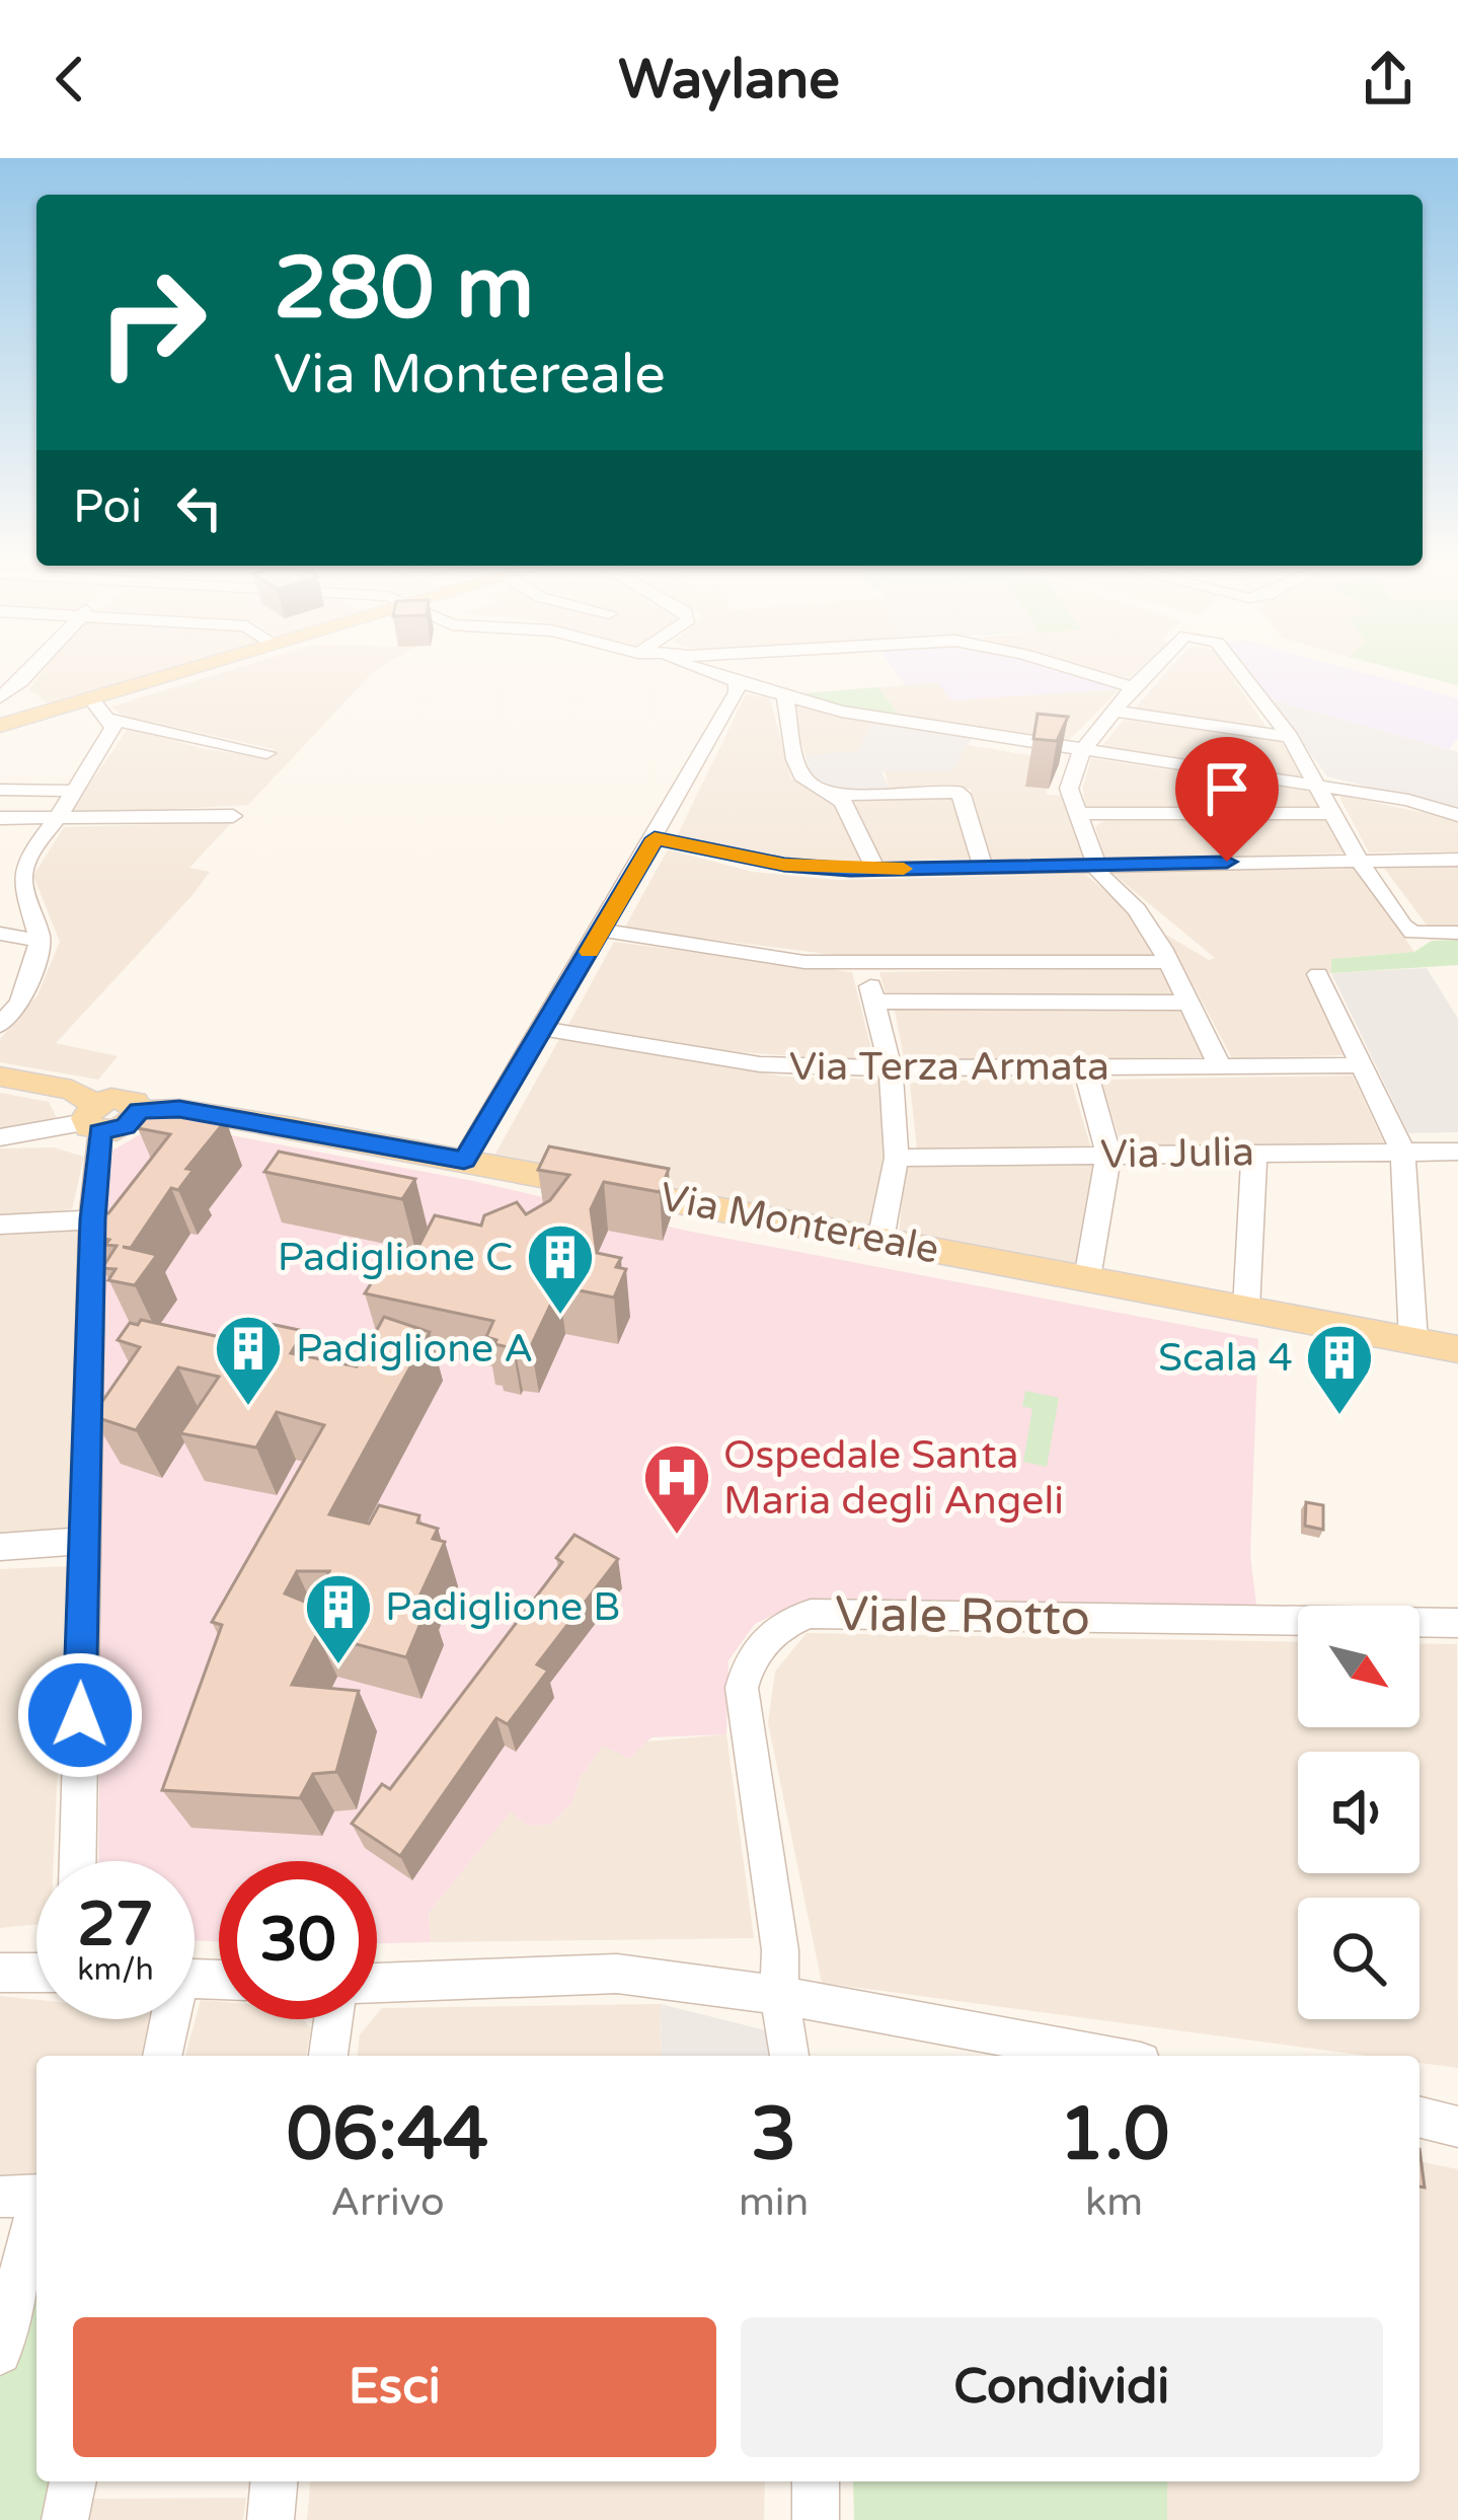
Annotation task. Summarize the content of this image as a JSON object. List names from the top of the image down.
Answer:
{
  "streets": {
    "main road": ["Via Montereale"],
    "street": ["Via Terza Armata", "Via Julia", "Viale Rotto"]
  },
  "places": {
    "building": [
      "Padiglione C",
      "Padiglione A",
      "Scala 4",
      "Padiglione B"
    ],
    "hospital": ["Ospedale Santa Maria degli Angeli"]
  },
  "north": "bottom right",
  "page": {
    "header": "Waylane",
    "turn": ["280 m", "Via Montereale"],
    "then": "Poi",
    "speed": "27 km/h",
    "limit": "30",
    "eta": [
      "06:44",
      "Arrivo",
      "3",
      "min",
      "1.0",
      "km"
    ],
    "buttons": ["Esci", "Condividi"]
  }
}
